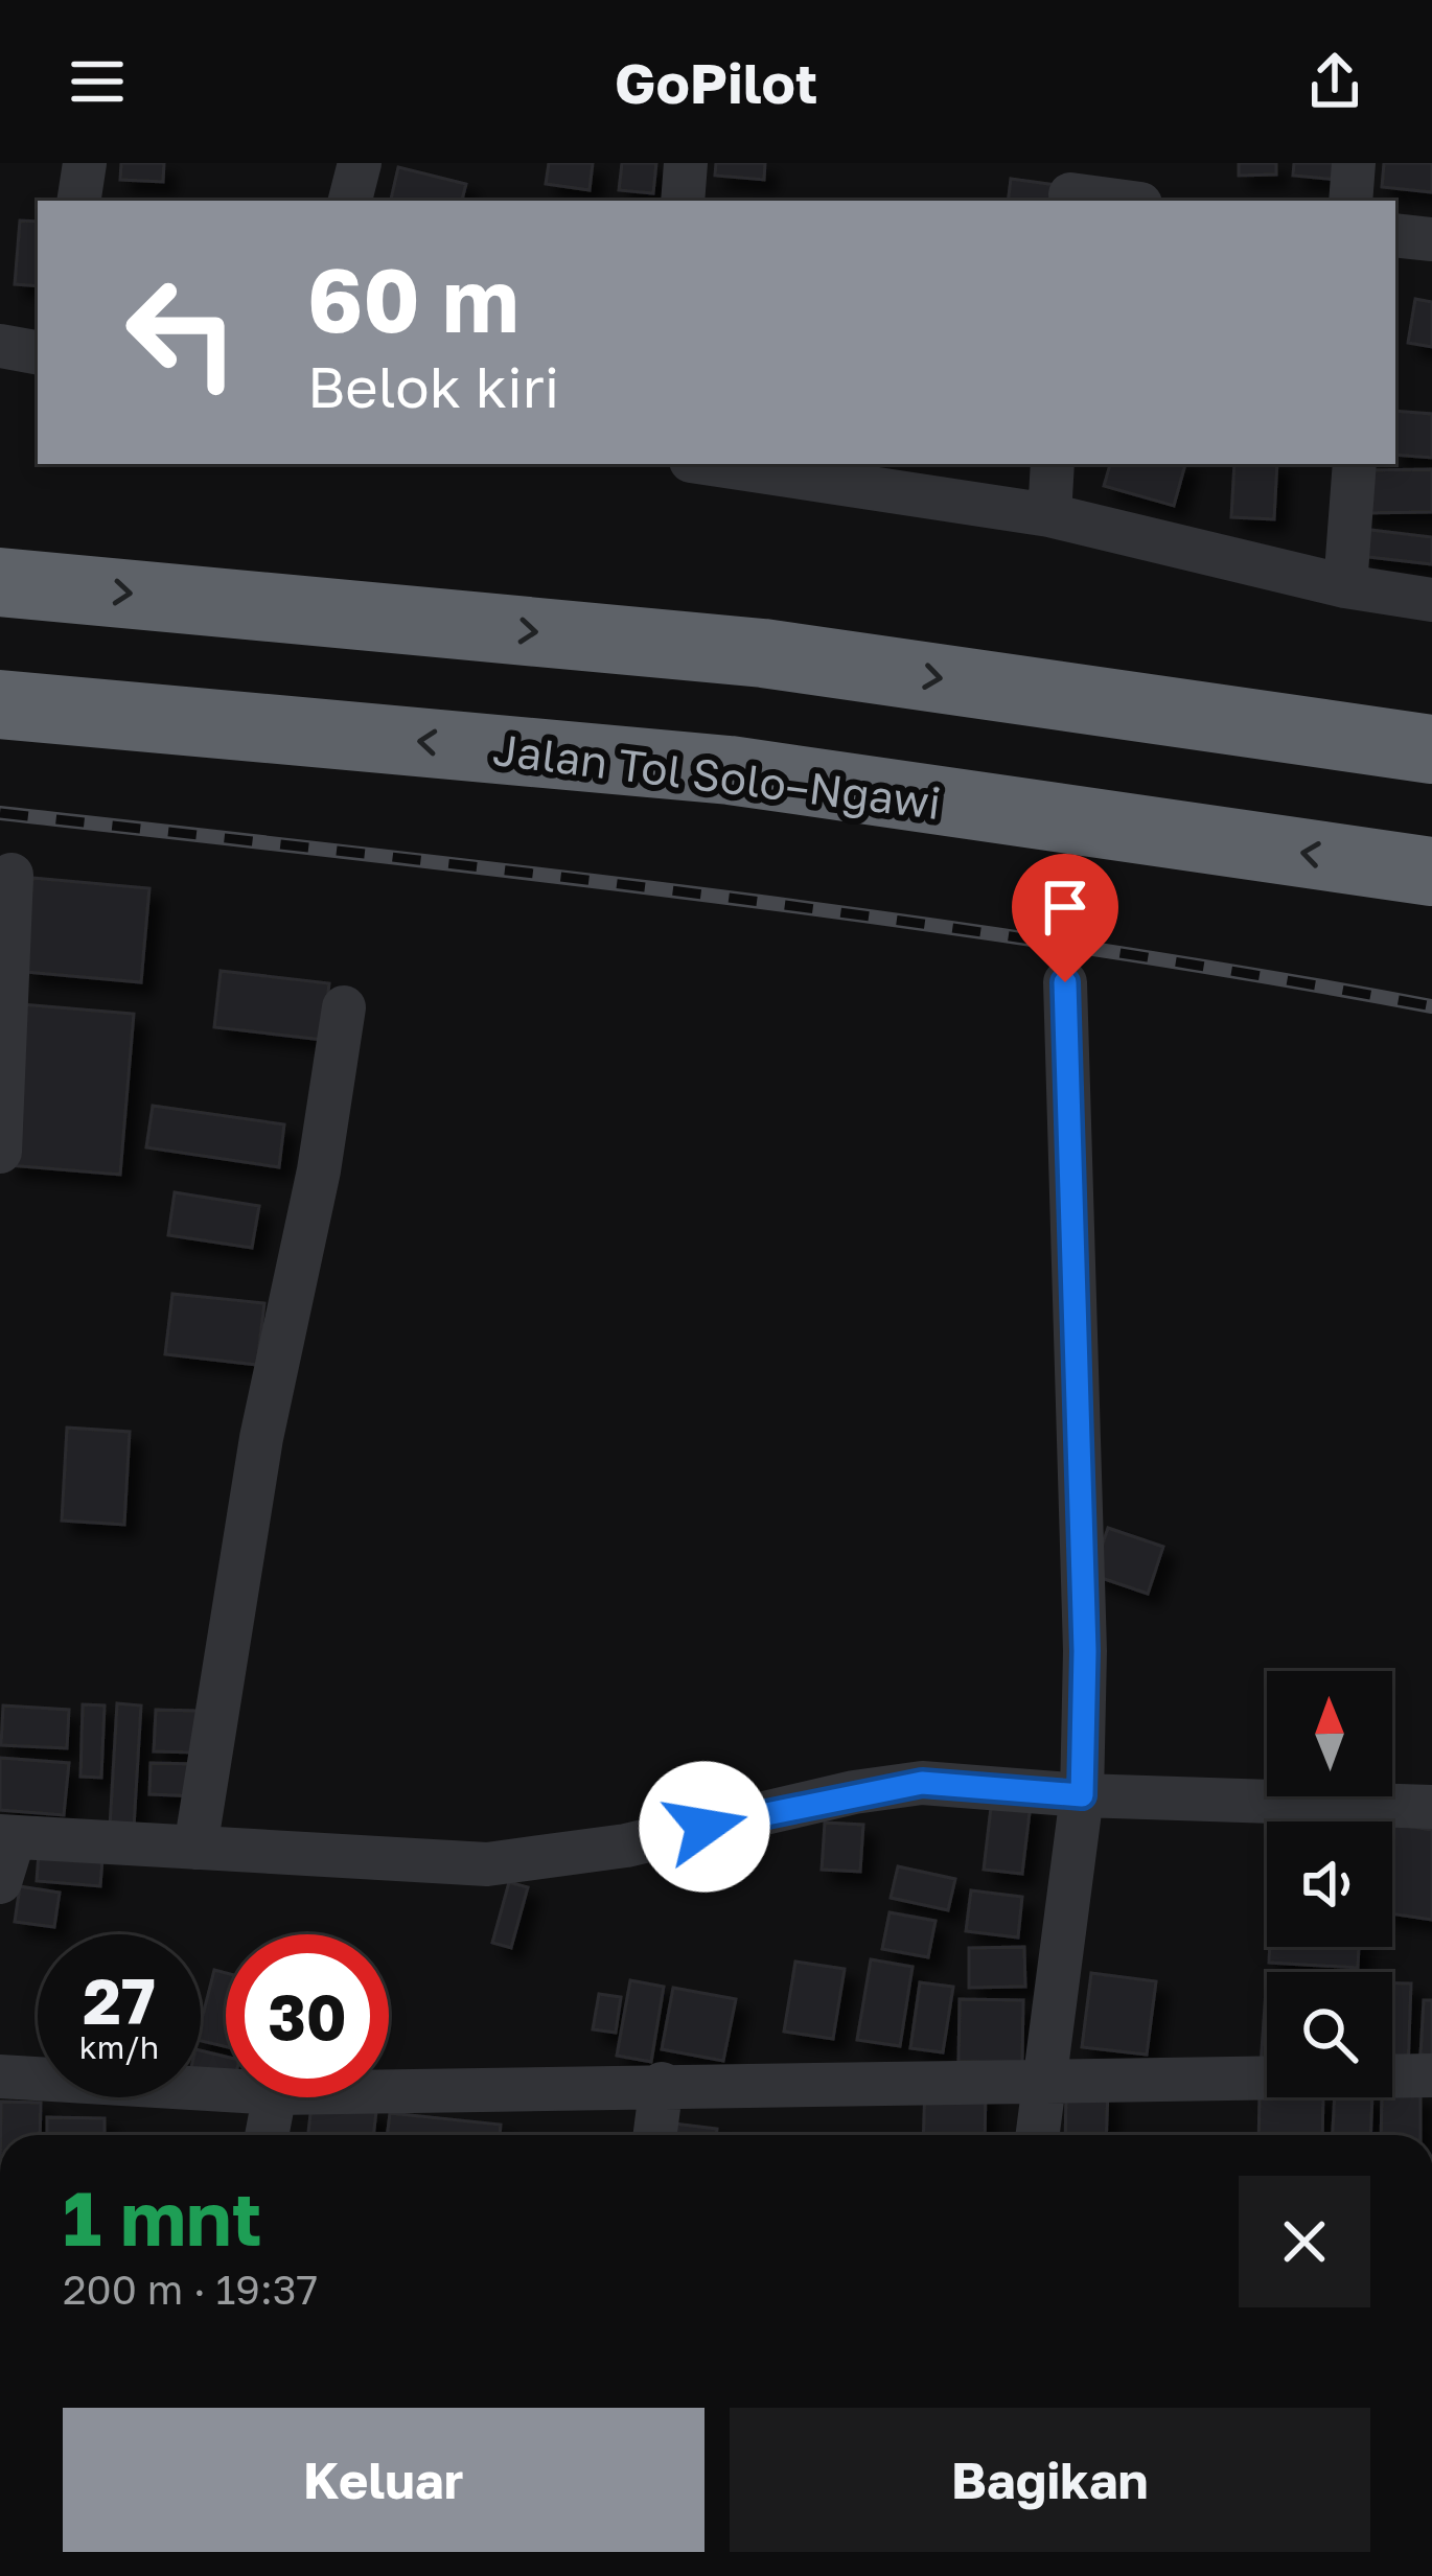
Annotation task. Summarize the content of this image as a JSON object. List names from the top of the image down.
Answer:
{
  "streets": {
    "highway": ["Jalan Tol Solo–Ngawi"]
  },
  "north": "top",
  "page": {
    "header": "GoPilot",
    "turn": ["60 m", "Belok kiri"],
    "speed": "27 km/h",
    "limit": "30",
    "heading": ["1 mnt", "200 m · 19:37"],
    "buttons": ["Keluar", "Bagikan"]
  }
}
